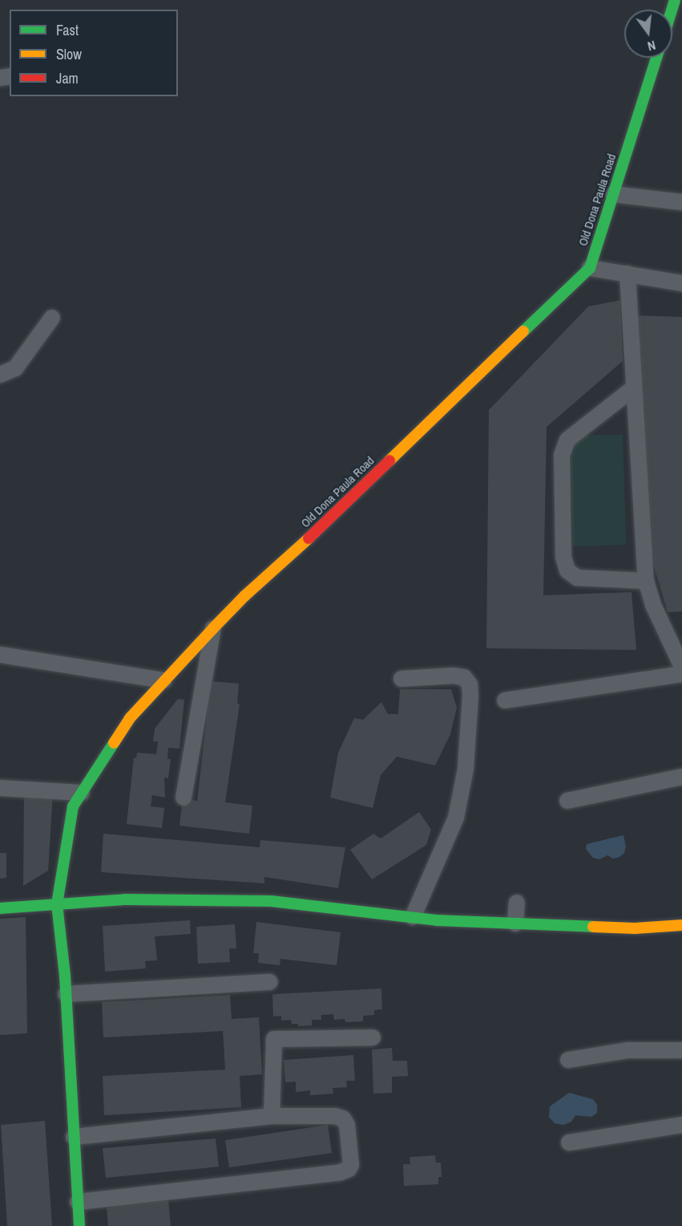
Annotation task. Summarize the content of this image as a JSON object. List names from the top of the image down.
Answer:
{
  "streets": {
    "main road": ["Old Dona Paula Road"]
  },
  "legend": ["Fast", "Slow", "Jam"],
  "north": "bottom"
}
